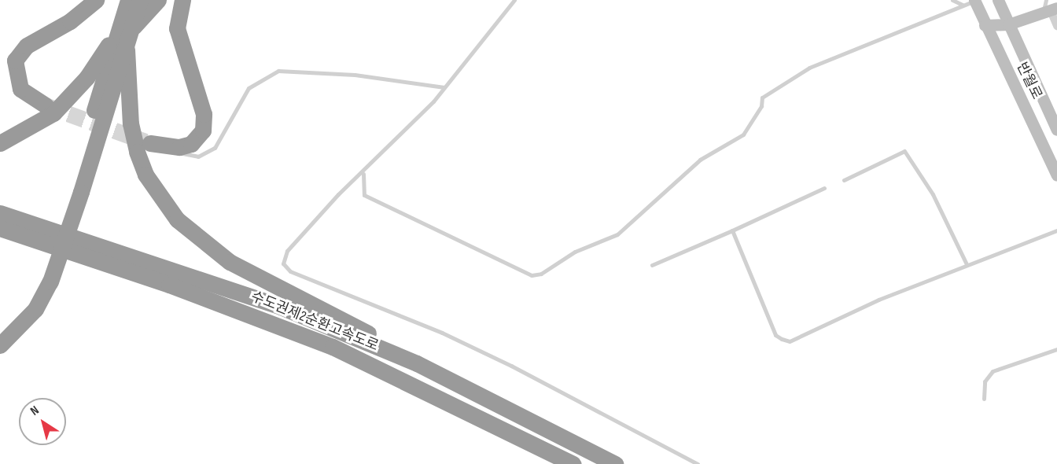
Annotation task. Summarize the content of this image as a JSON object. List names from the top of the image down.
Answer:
{
  "streets": {
    "highway": ["수도권제2순환고속도로"],
    "main road": ["반월로"]
  },
  "north": "top left"
}
